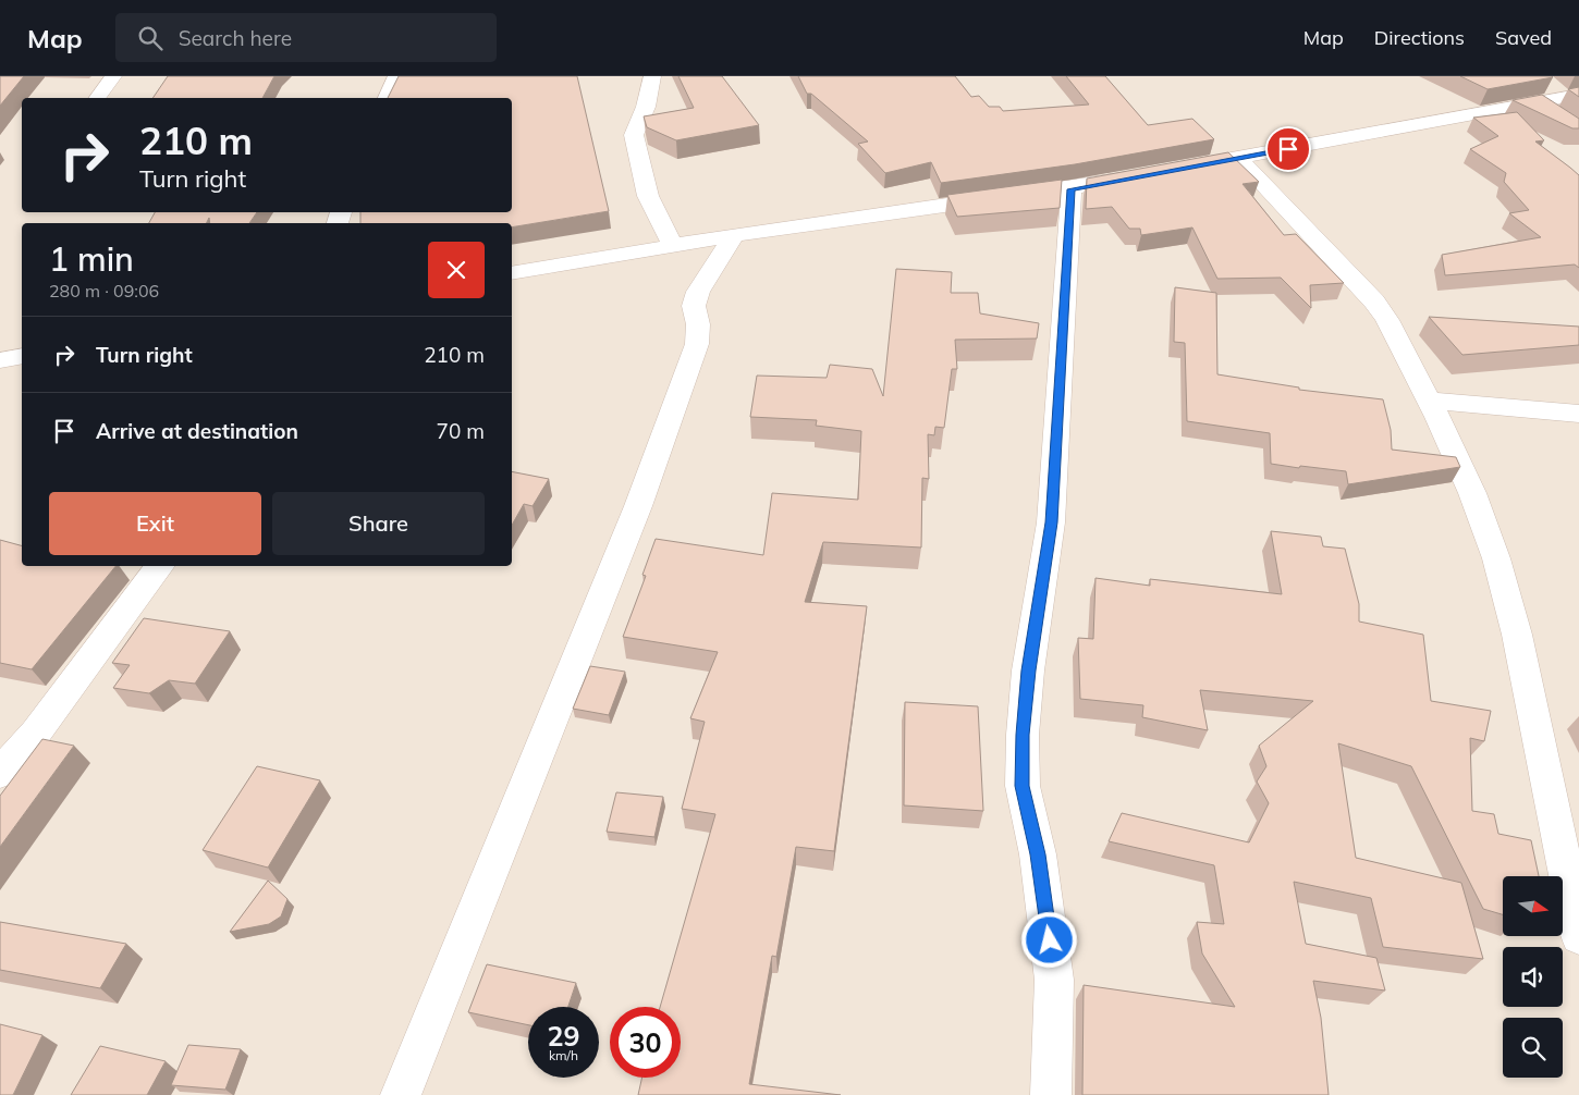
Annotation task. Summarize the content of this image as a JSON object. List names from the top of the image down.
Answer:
{
  "north": "right",
  "page": {
    "header": "Map",
    "search": "Search here",
    "nav": ["Map", "Directions", "Saved"],
    "turn": ["210 m", "Turn right"],
    "heading": ["1 min", "280 m · 09:06"],
    "list": [
      {
        "name": "Turn right",
        "value": "210 m"
      },
      {
        "name": "Arrive at destination",
        "value": "70 m"
      }
    ],
    "buttons": ["Exit", "Share"],
    "speed": "29 km/h",
    "limit": "30"
  }
}
